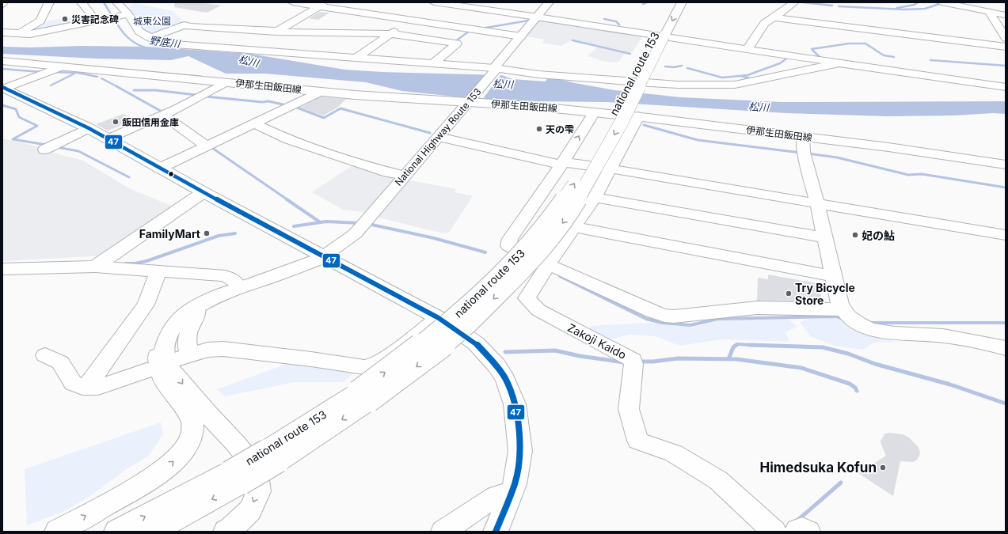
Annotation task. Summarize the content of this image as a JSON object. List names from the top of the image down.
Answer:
{
  "streets": {
    "main road": ["national route 153", "伊那生田飯田線", "National Highway Route 153"],
    "street": ["Zakoji Kaido"]
  },
  "crossings": [
    ["伊那生田飯田線", "National Highway Route 153"]
  ],
  "water": ["野底川", "松川"],
  "parks": ["城東公園"],
  "places": [
    "災害記念碑",
    "飯田信用金庫",
    "天の雫",
    "FamilyMart",
    "妃の鮎",
    "Try Bicycle Store",
    "Himedsuka Kofun"
  ],
  "lines": ["transit line 47"]
}
